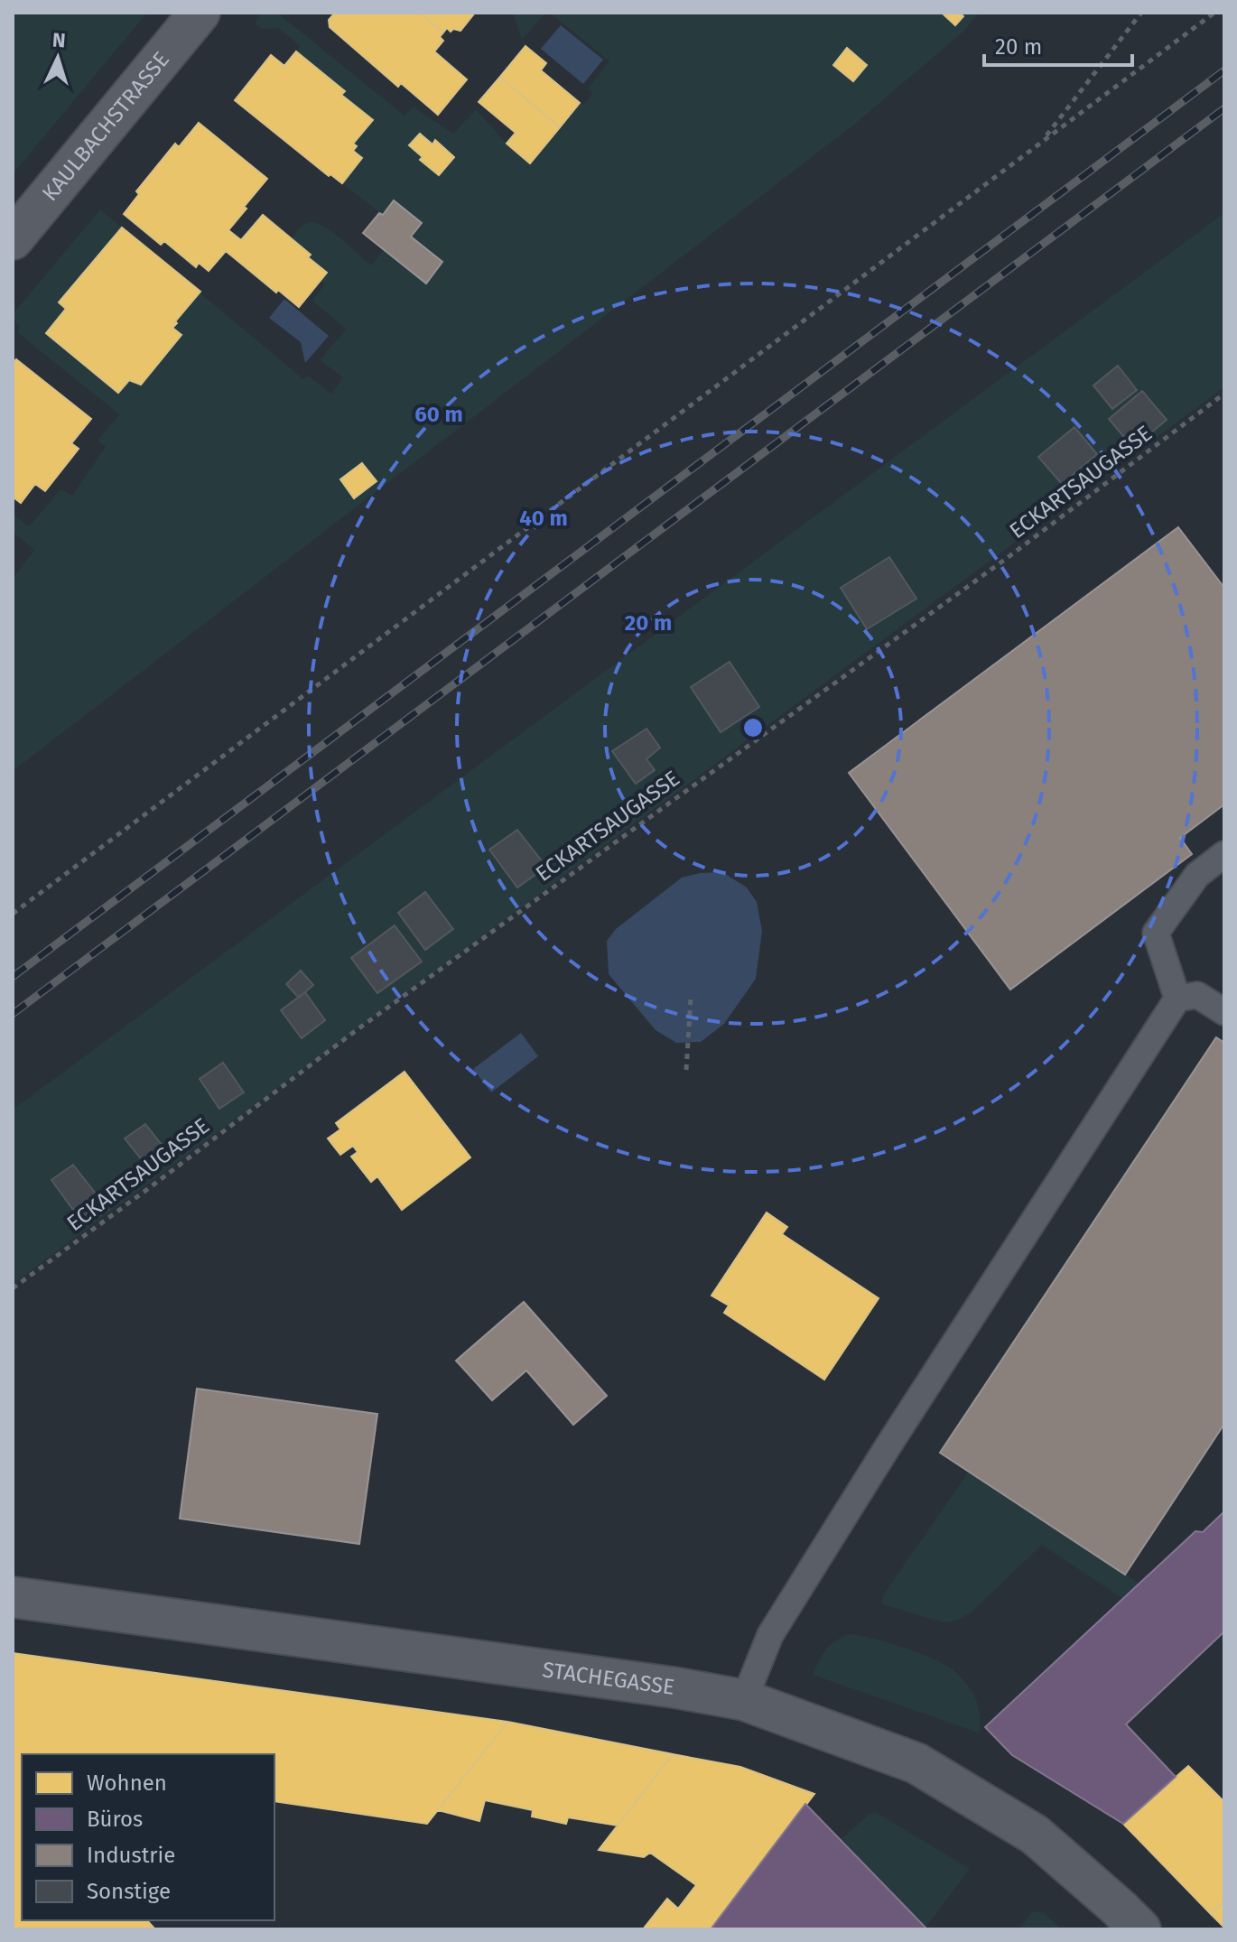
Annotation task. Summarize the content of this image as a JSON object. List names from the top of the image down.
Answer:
{
  "streets": {
    "street": ["KAULBACHSTRASSE", "STACHEGASSE"],
    "path": ["ECKARTSAUGASSE"]
  },
  "legend": [
    "Wohnen",
    "Büros",
    "Industrie",
    "Sonstige"
  ],
  "scale_bar": "20 m",
  "north": "top",
  "rings": ["60 m", "40 m", "20 m"]
}
